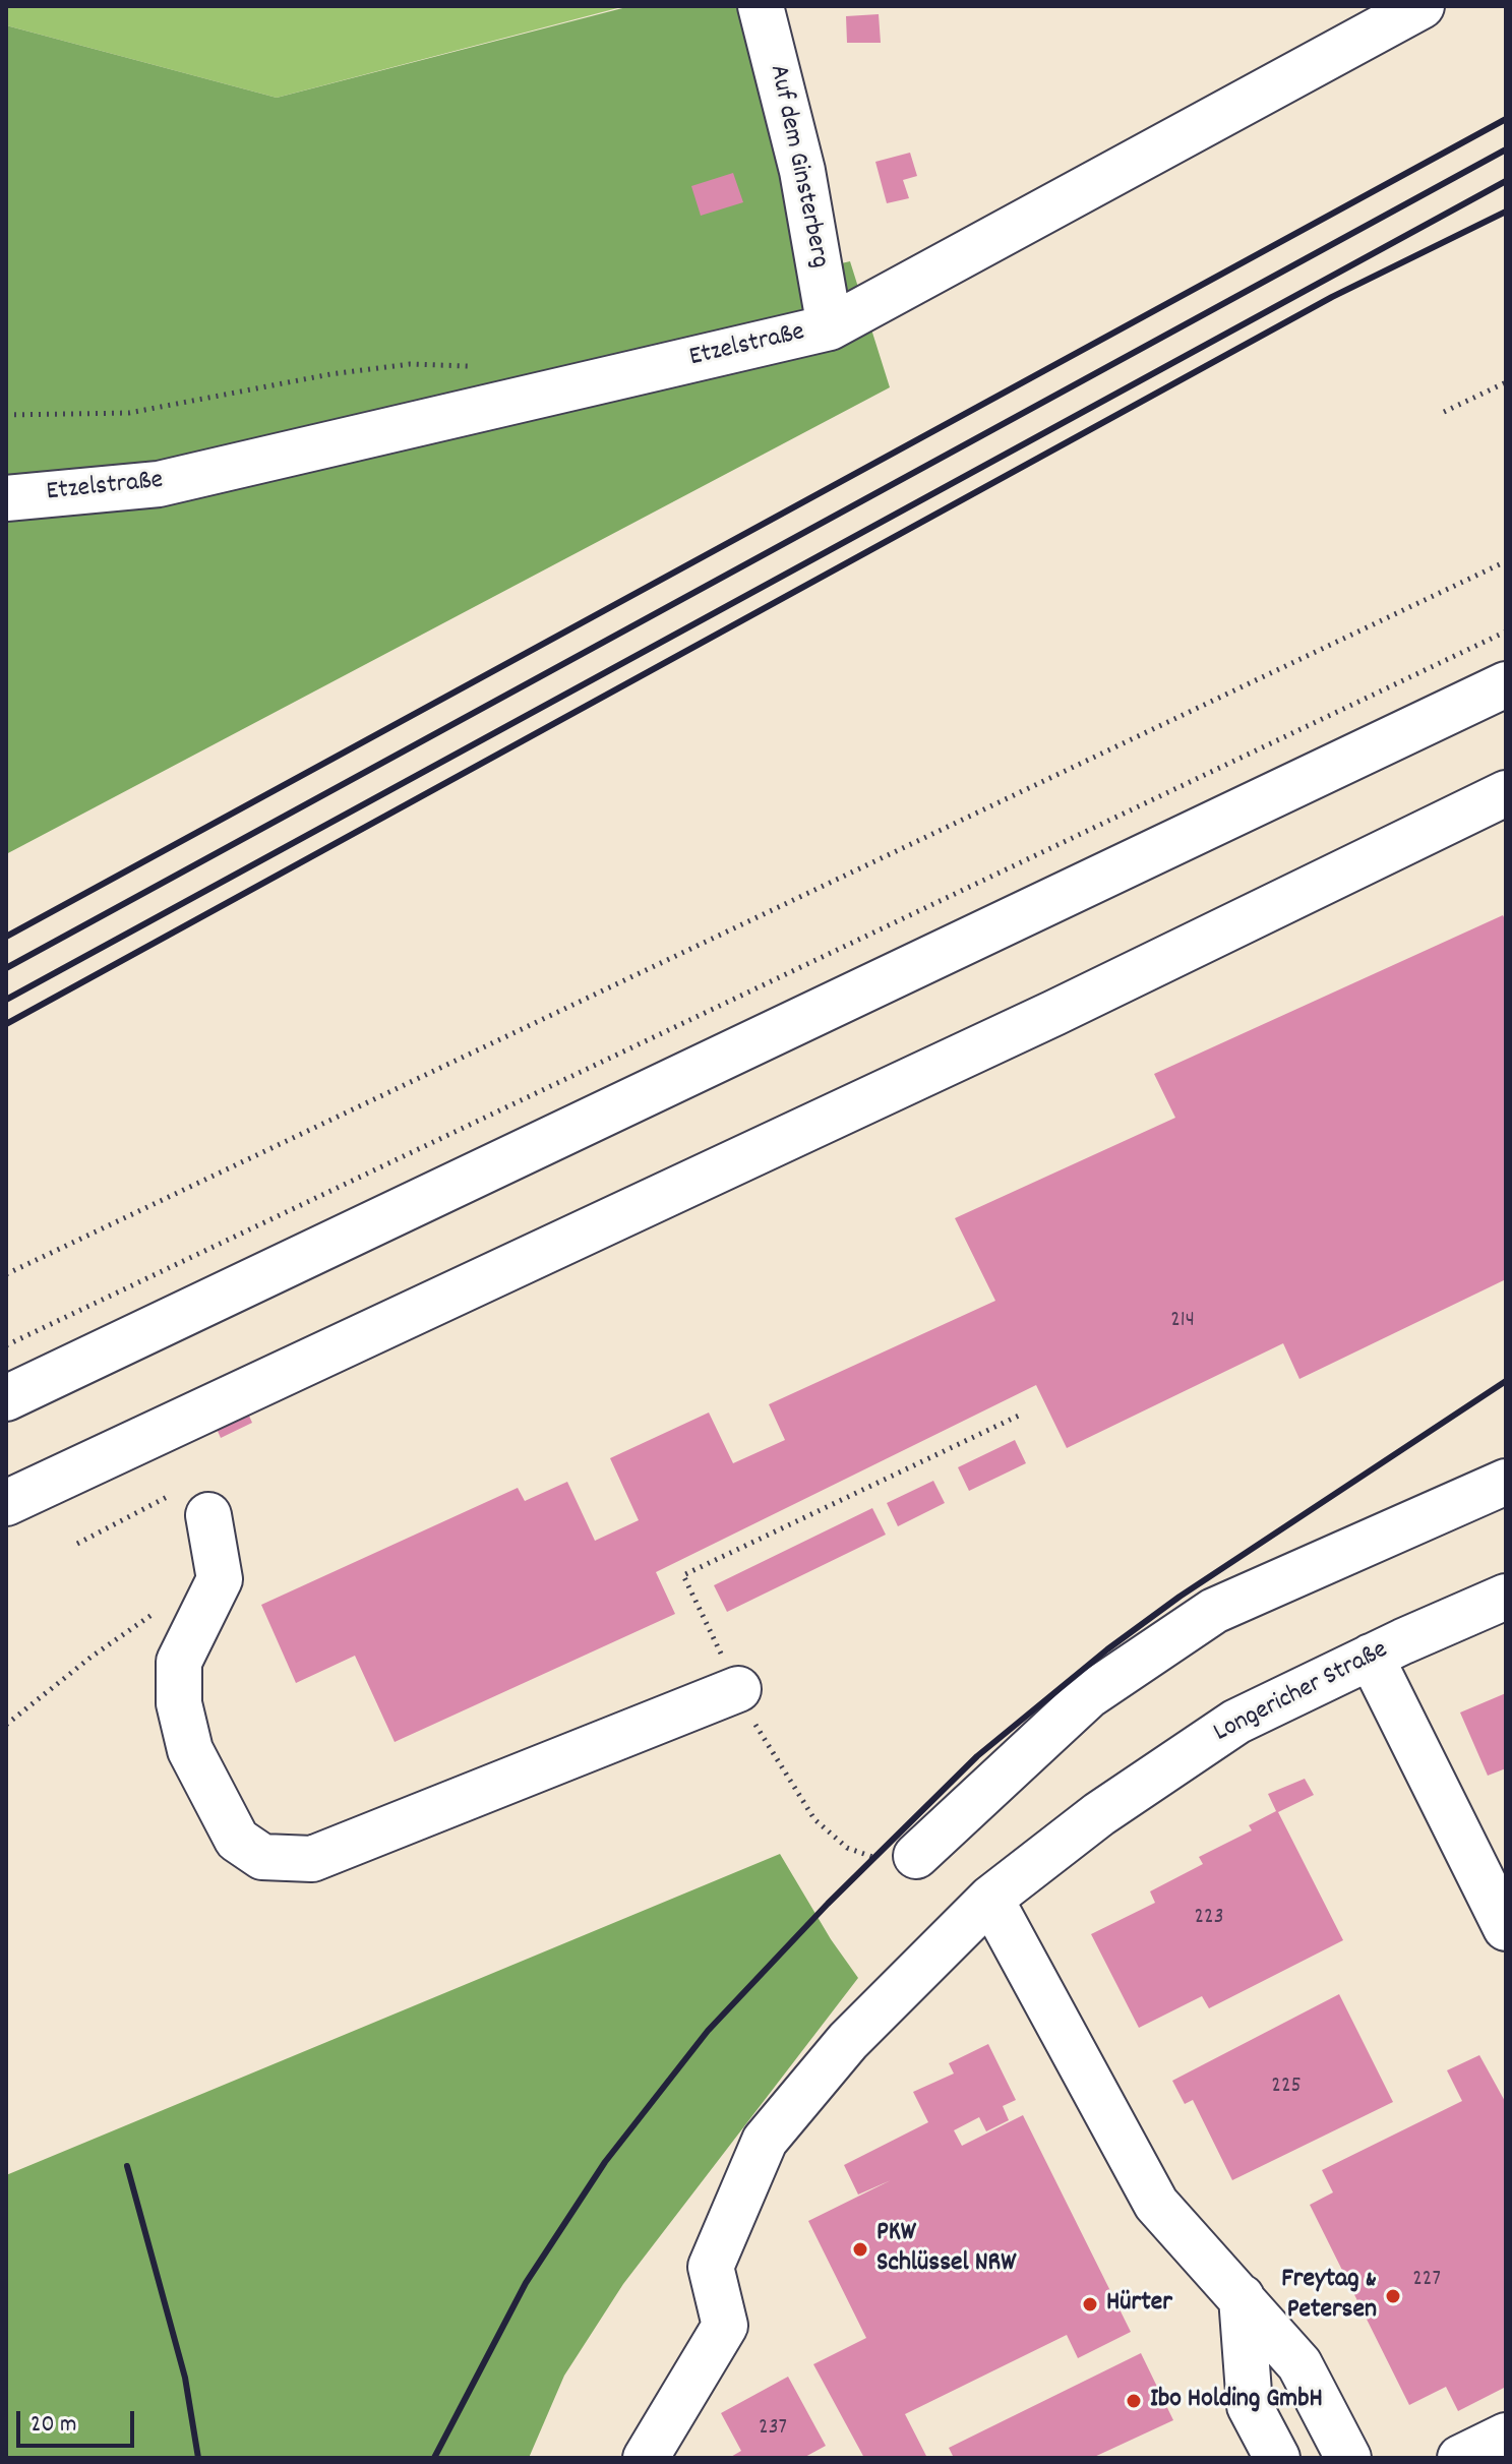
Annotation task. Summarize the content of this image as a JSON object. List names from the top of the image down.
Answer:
{
  "streets": {
    "street": ["Auf dem Ginsterberg", "Etzelstraße", "Longericher Straße"]
  },
  "crossings": [
    ["Auf dem Ginsterberg", "Etzelstraße"]
  ],
  "places": [
    "PKW Schlüssel NRW",
    "Freytag & Petersen",
    "Hürter",
    "Ibo Holding GmbH"
  ],
  "house_numbers": [
    "214",
    "223",
    "225",
    "227",
    "237"
  ],
  "scale_bar": "20 m"
}
